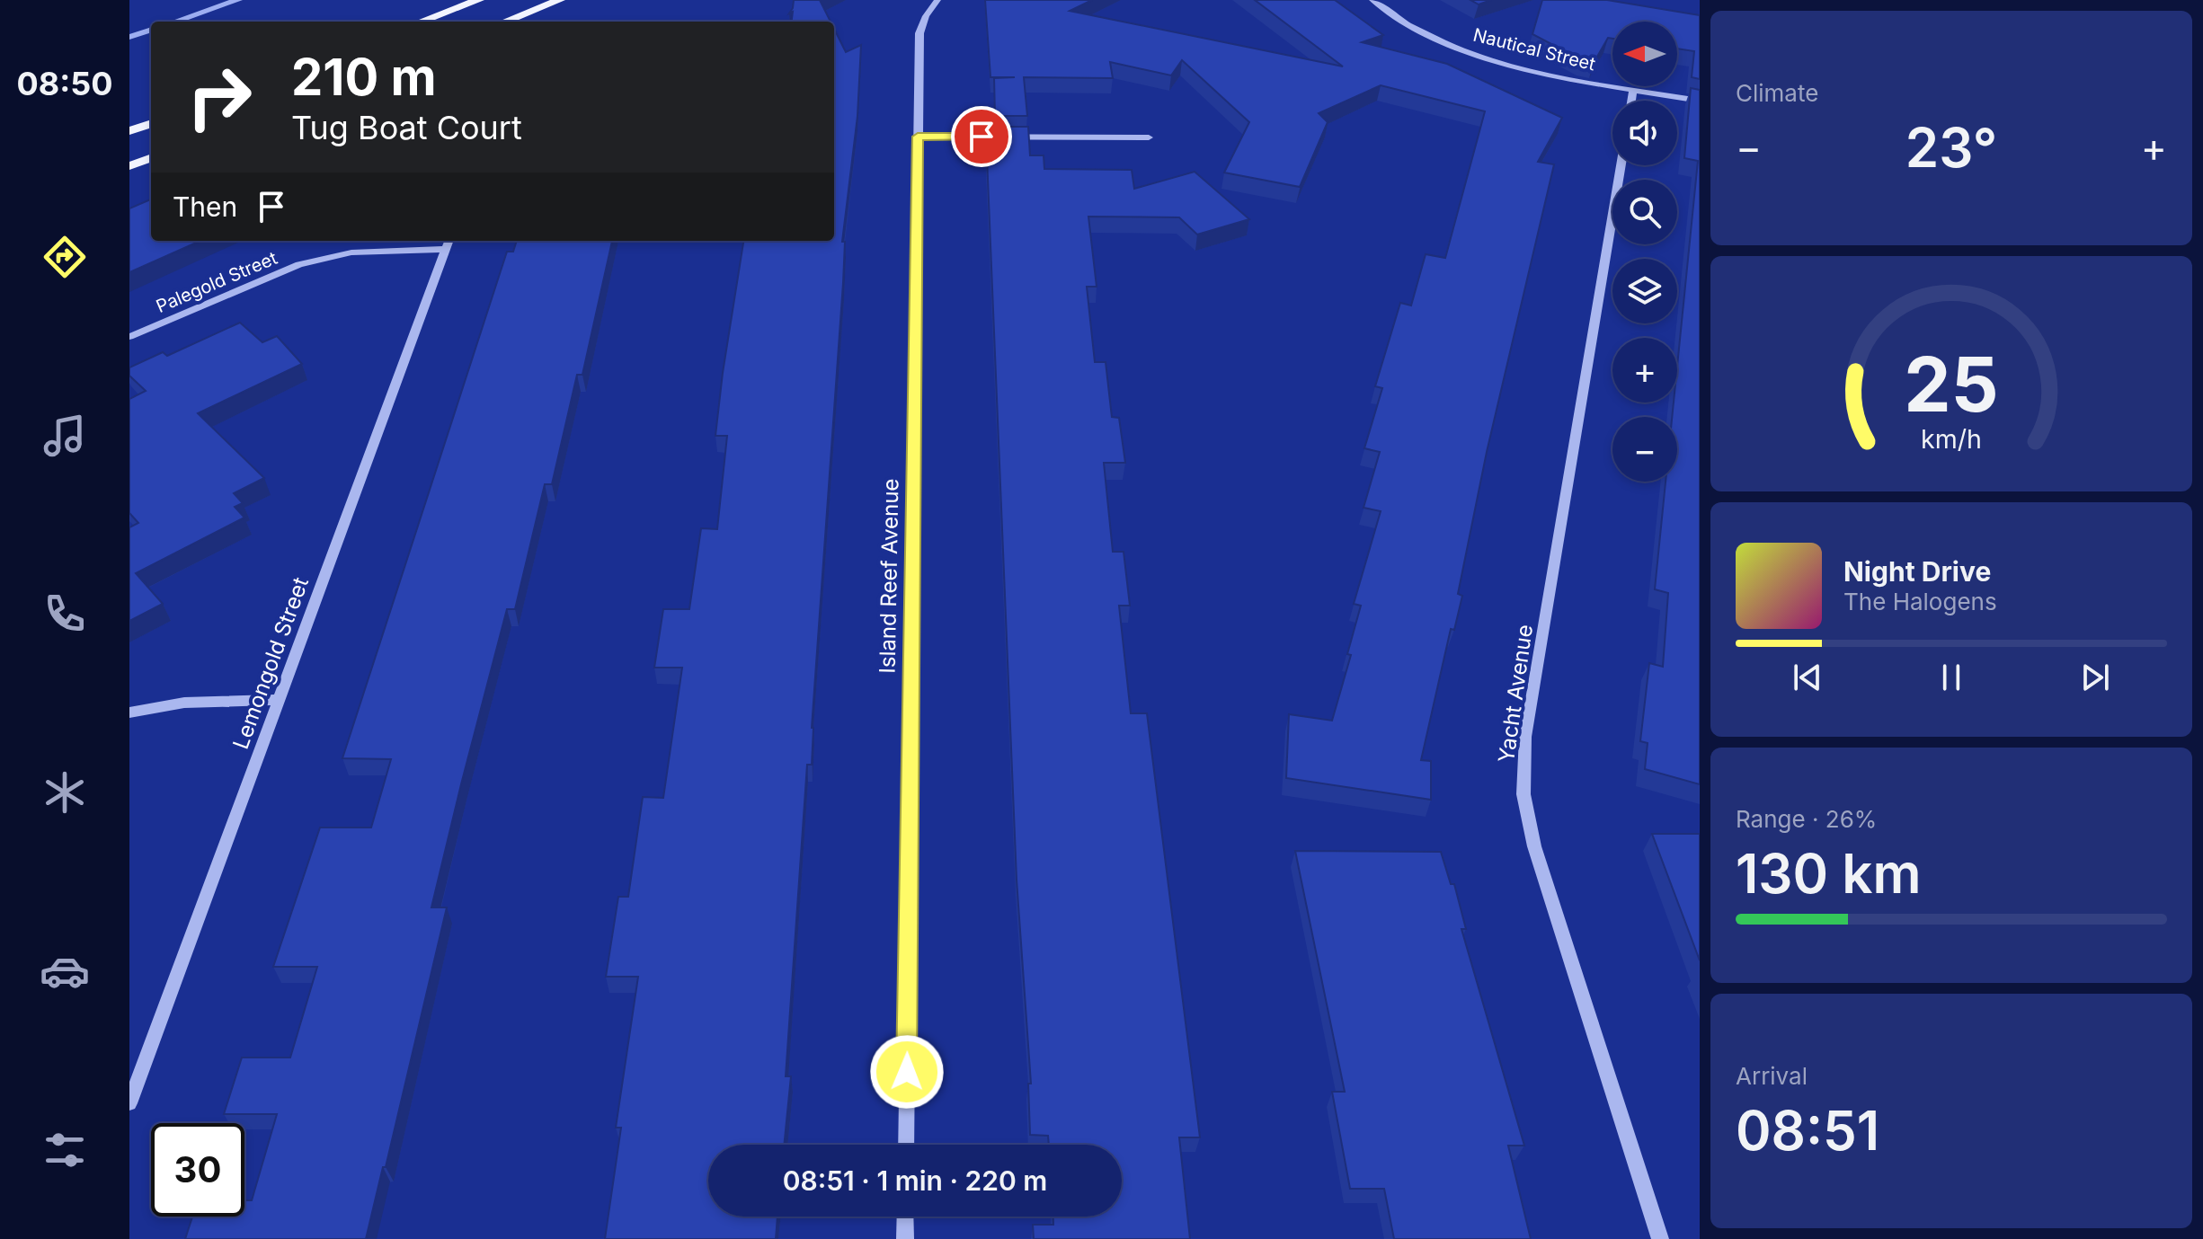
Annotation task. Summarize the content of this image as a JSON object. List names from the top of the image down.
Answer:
{
  "streets": {
    "street": [
      "Nautical Street",
      "Palegold Street",
      "Island Reef Avenue",
      "Lemongold Street",
      "Yacht Avenue"
    ]
  },
  "crossings": [
    ["Palegold Street", "Lemongold Street"]
  ],
  "north": "left",
  "page": {
    "tabs": "08:50",
    "tile": [
      "Climate",
      ["Range · 26%", "130 km"],
      ["Arrival", "08:51"]
    ],
    "map_buttons": ["+", "−"],
    "turn": ["210 m", "Tug Boat Court"],
    "heat": ["−", "23°", "+"],
    "then": "Then",
    "song": ["Night Drive", "The Halogens"],
    "limit": "30",
    "trip": "08:51 · 1 min · 220 m",
    "gauge": ["25", "km/h"]
  }
}
